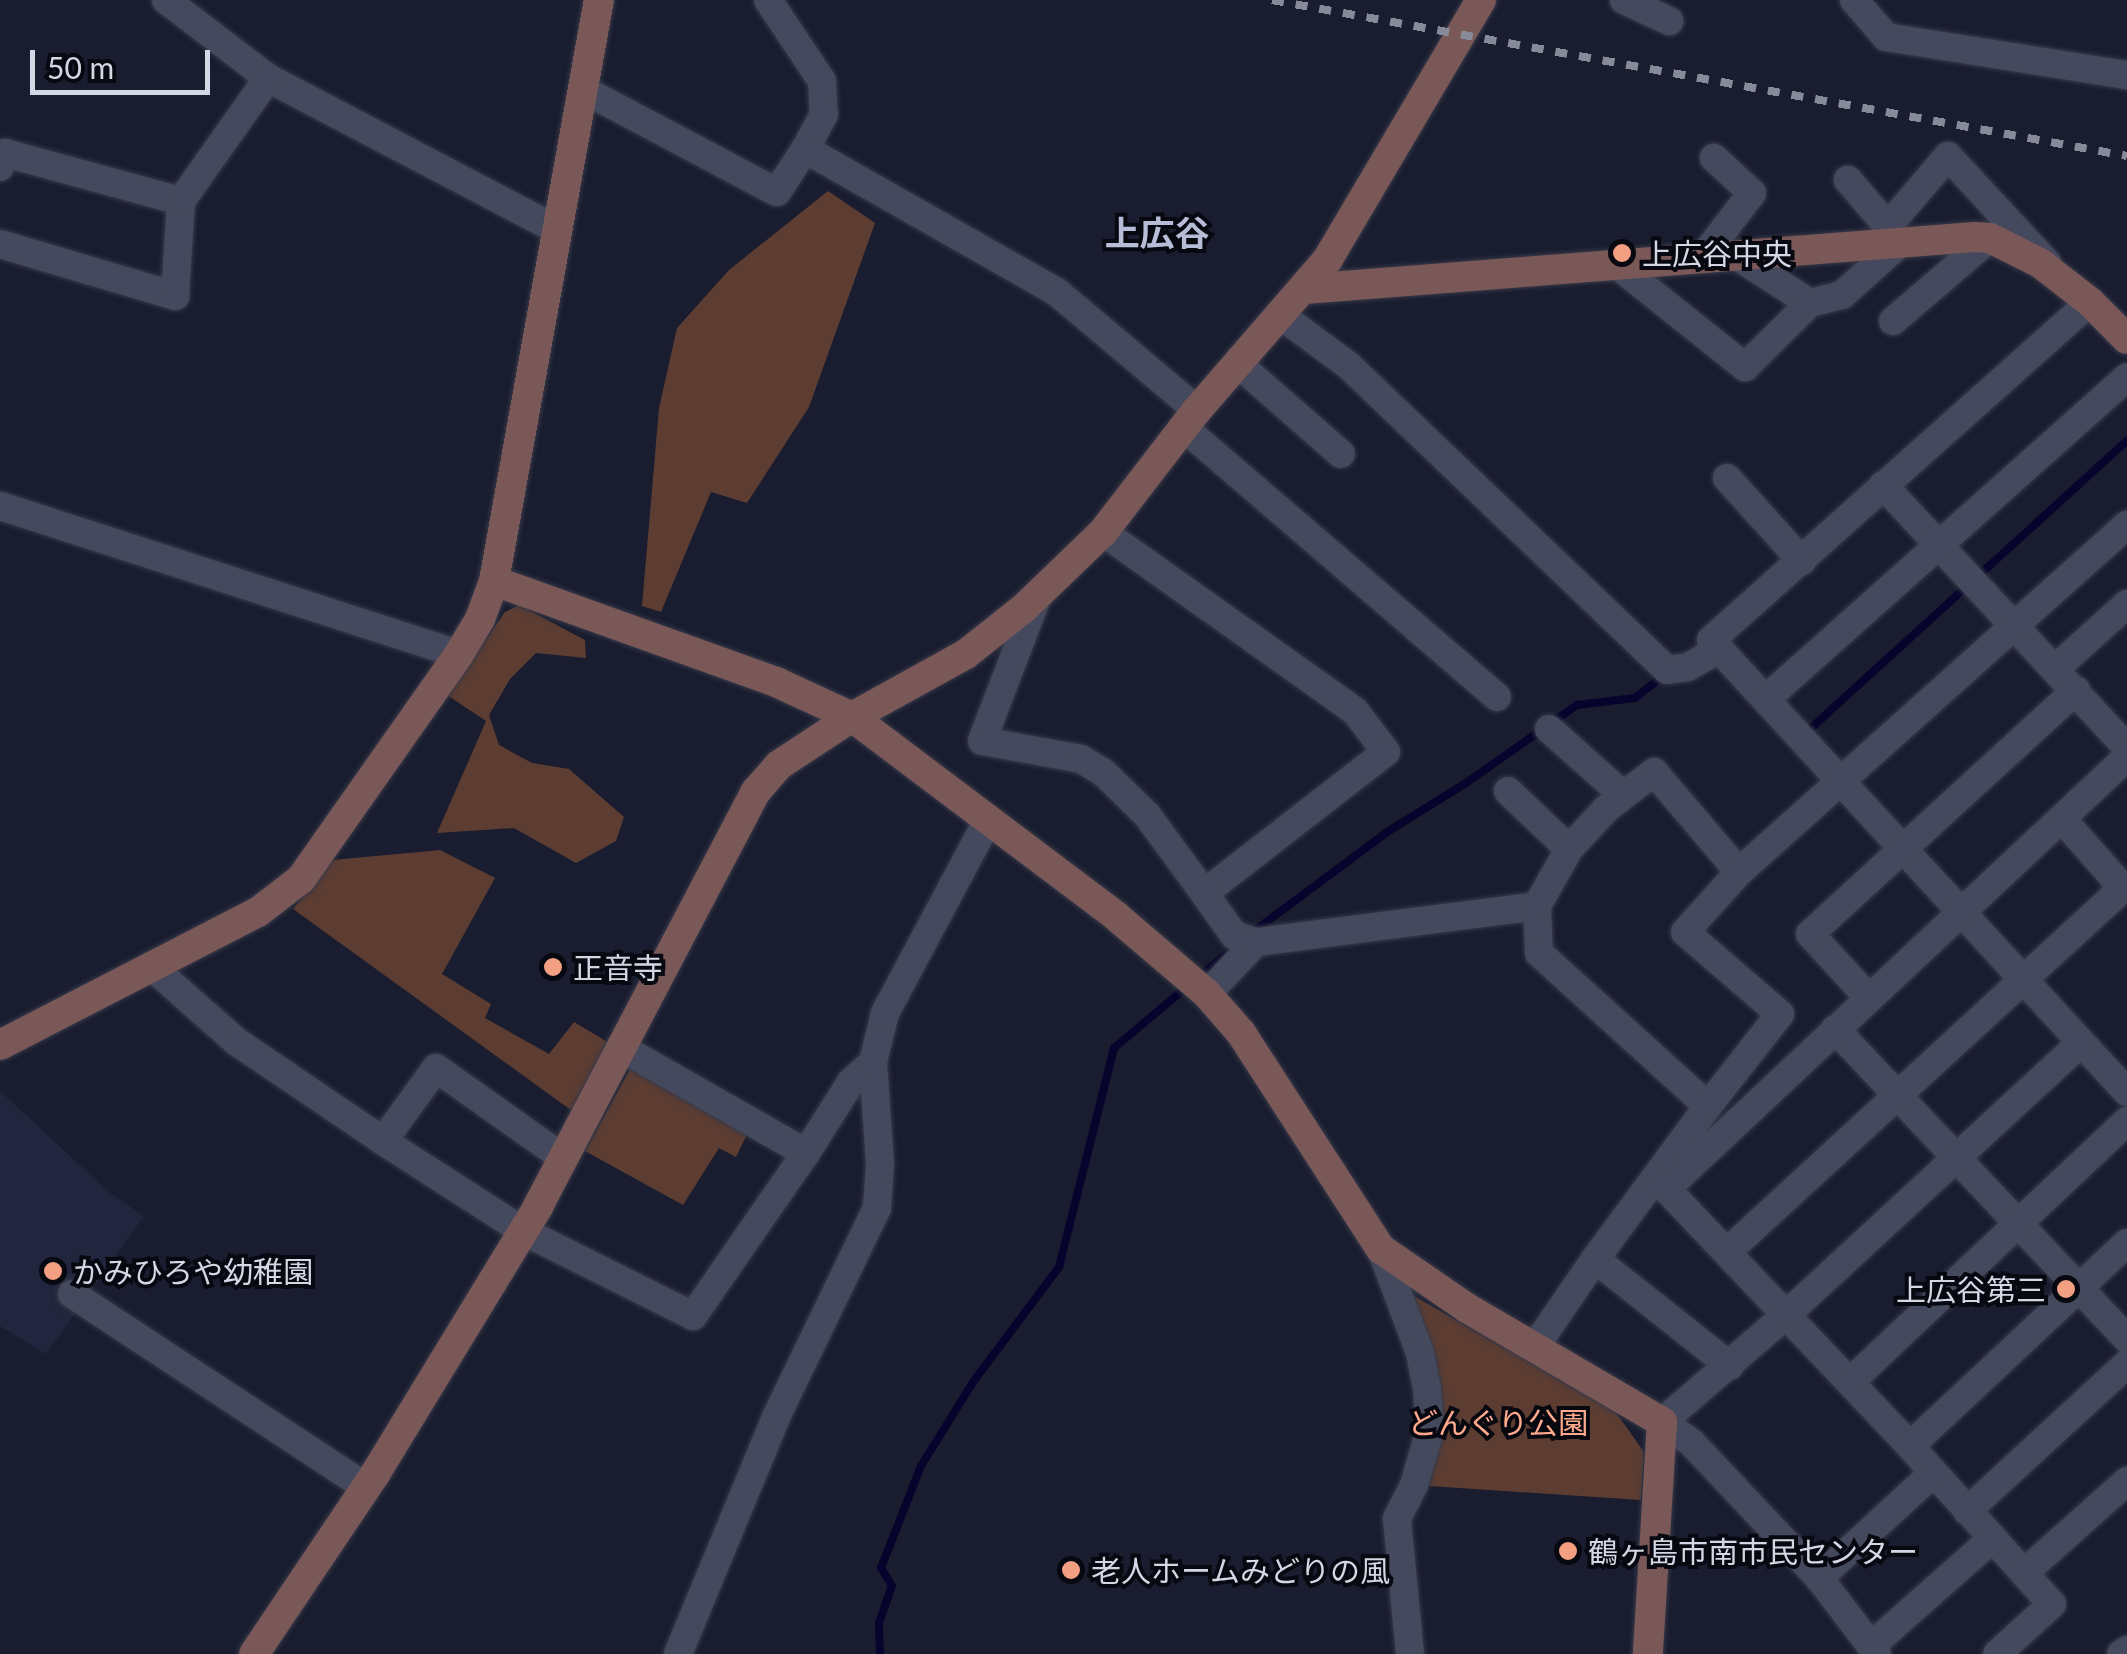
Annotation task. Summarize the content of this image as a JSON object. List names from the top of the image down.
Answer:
{
  "districts": ["上広谷"],
  "parks": ["どんぐり公園"],
  "places": [
    "上広谷中央",
    "正音寺",
    "かみひろや幼稚園",
    "上広谷第三",
    "鶴ヶ島市南市民センター",
    "老人ホームみどりの風"
  ],
  "scale_bar": "50 m"
}
